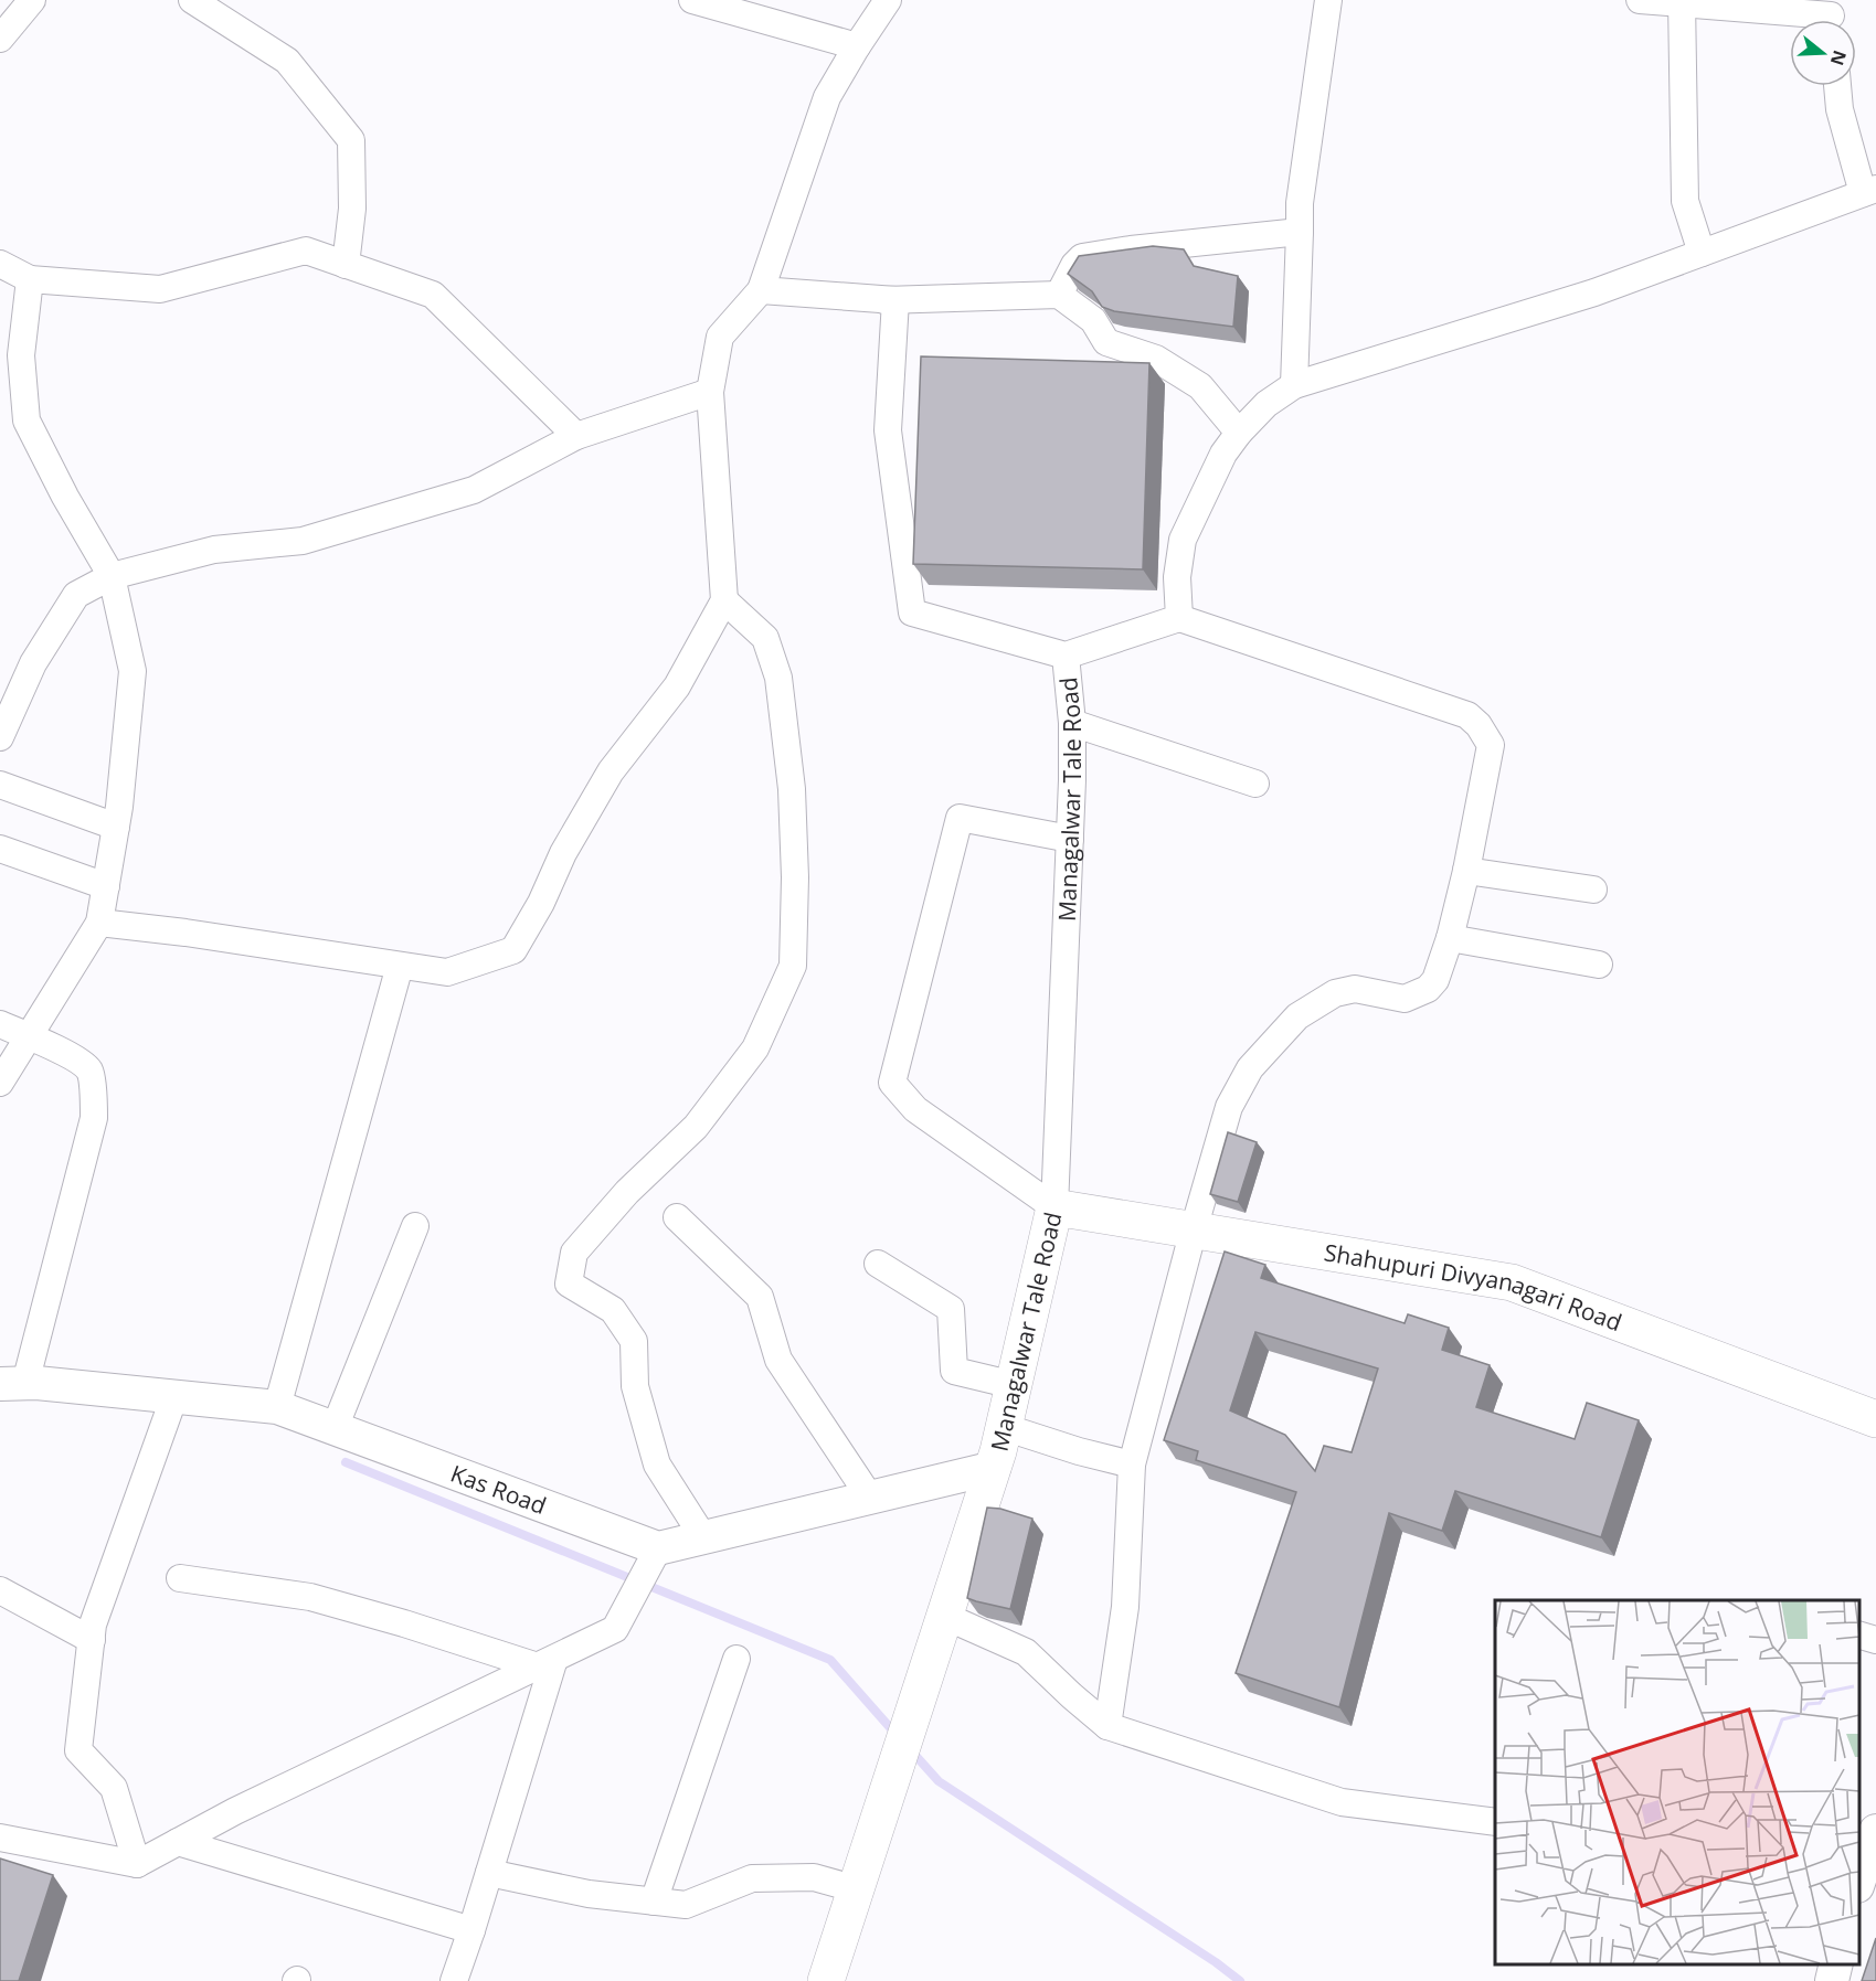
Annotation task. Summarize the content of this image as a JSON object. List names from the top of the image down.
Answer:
{
  "streets": {
    "main road": ["Managalwar Tale Road", "Shahupuri Divyanagari Road"],
    "street": ["Kas Road"]
  },
  "crossings": [
    ["Managalwar Tale Road", "Shahupuri Divyanagari Road"]
  ],
  "north": "right"
}
